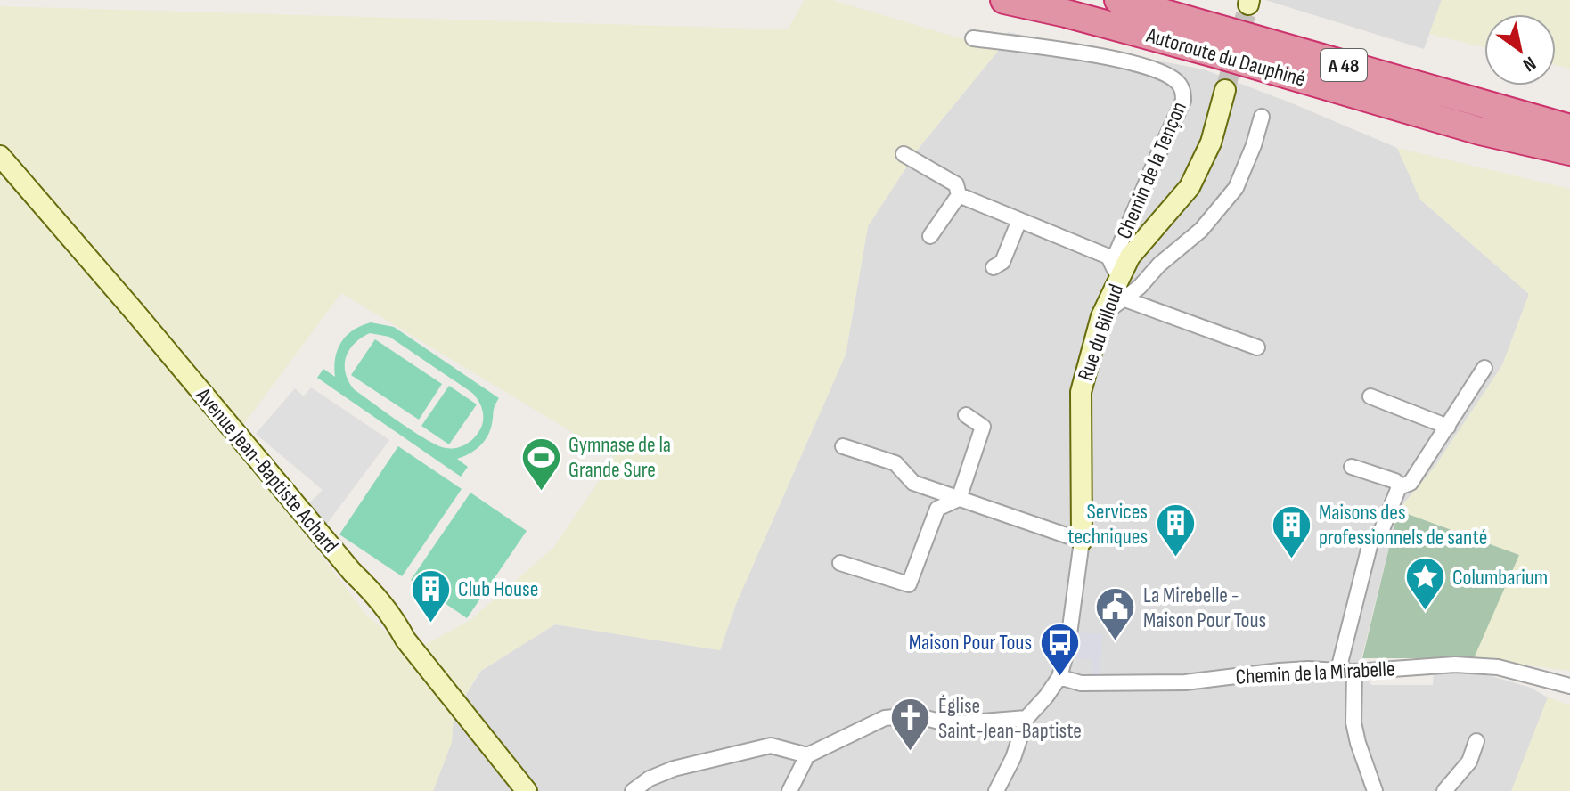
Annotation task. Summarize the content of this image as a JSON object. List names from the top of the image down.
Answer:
{
  "streets": {
    "highway": ["Autoroute du Dauphiné", "A 48"],
    "street": [
      "Chemin de la Tençon",
      "Rue du Billoud",
      "Avenue Jean-Baptiste Achard",
      "Chemin de la Mirabelle"
    ]
  },
  "crossings": [
    ["Chemin de la Tençon", "Rue du Billoud"],
    ["Rue du Billoud", "Chemin de la Mirabelle"]
  ],
  "places": {
    "sports": ["Gymnase de la Grande Sure"],
    "building": ["Services techniques", "Maisons des professionnels de santé", "Club House"],
    "place": ["Columbarium"],
    "public building": ["La Mirebelle - Maison Pour Tous"],
    "bus stop": ["Maison Pour Tous"],
    "church": ["Église Saint-Jean-Baptiste"]
  },
  "north": "bottom right"
}
